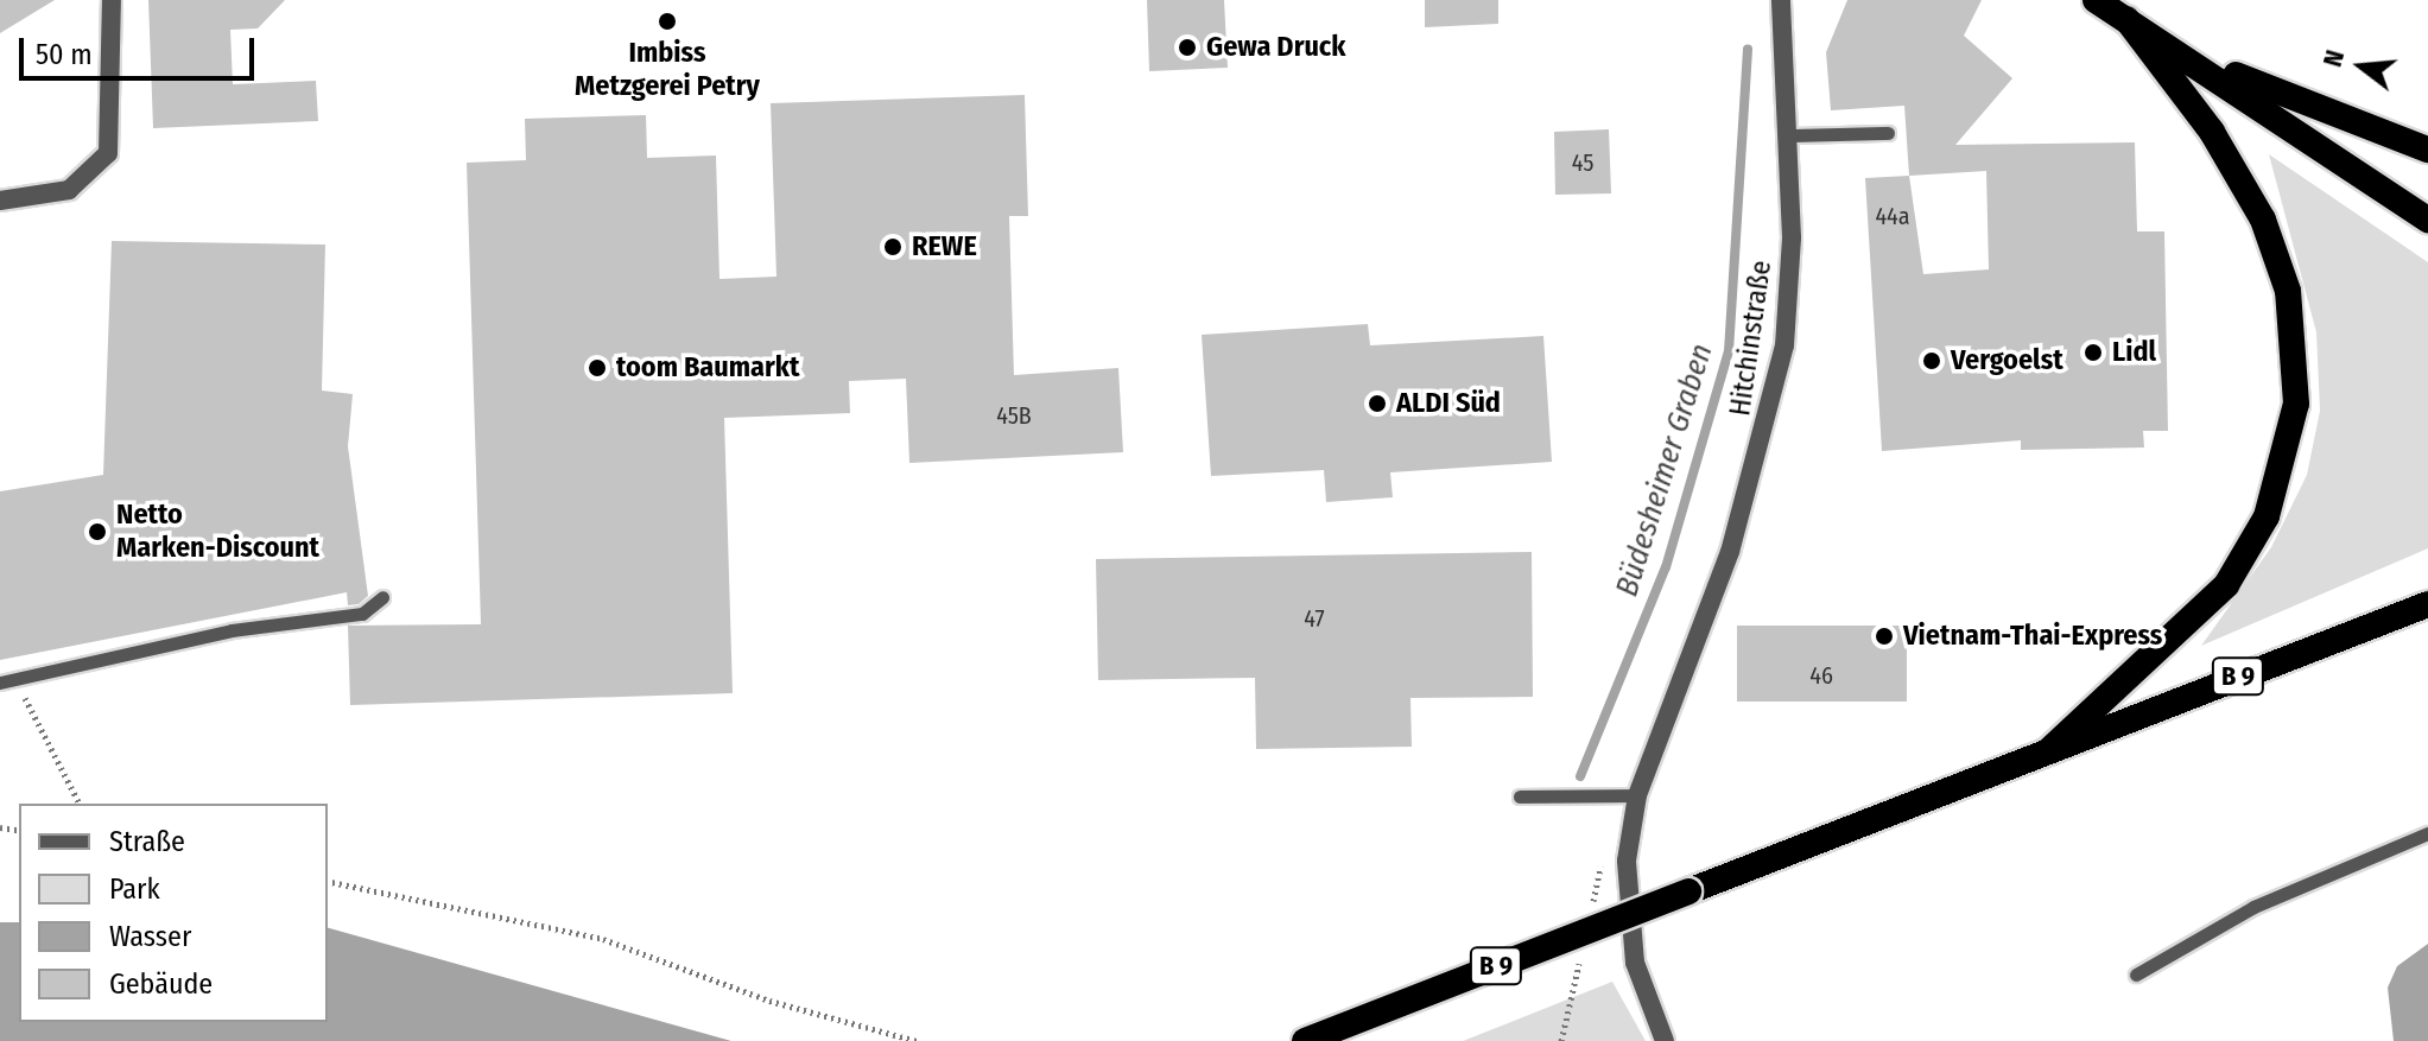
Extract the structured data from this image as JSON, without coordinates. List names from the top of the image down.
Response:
{
  "streets": {
    "highway": ["B 9"],
    "street": ["Hitchinstraße"]
  },
  "water": ["Büdesheimer Graben"],
  "places": [
    "Imbiss Metzgerei Petry",
    "Gewa Druck",
    "REWE",
    "Lidl",
    "Vergoelst",
    "toom Baumarkt",
    "ALDI Süd",
    "Netto Marken-Discount",
    "Vietnam-Thai-Express"
  ],
  "house_numbers": [
    "45",
    "44a",
    "45B",
    "47",
    "46"
  ],
  "legend": [
    "Straße",
    "Park",
    "Wasser",
    "Gebäude"
  ],
  "scale_bar": "50 m",
  "north": "left"
}
